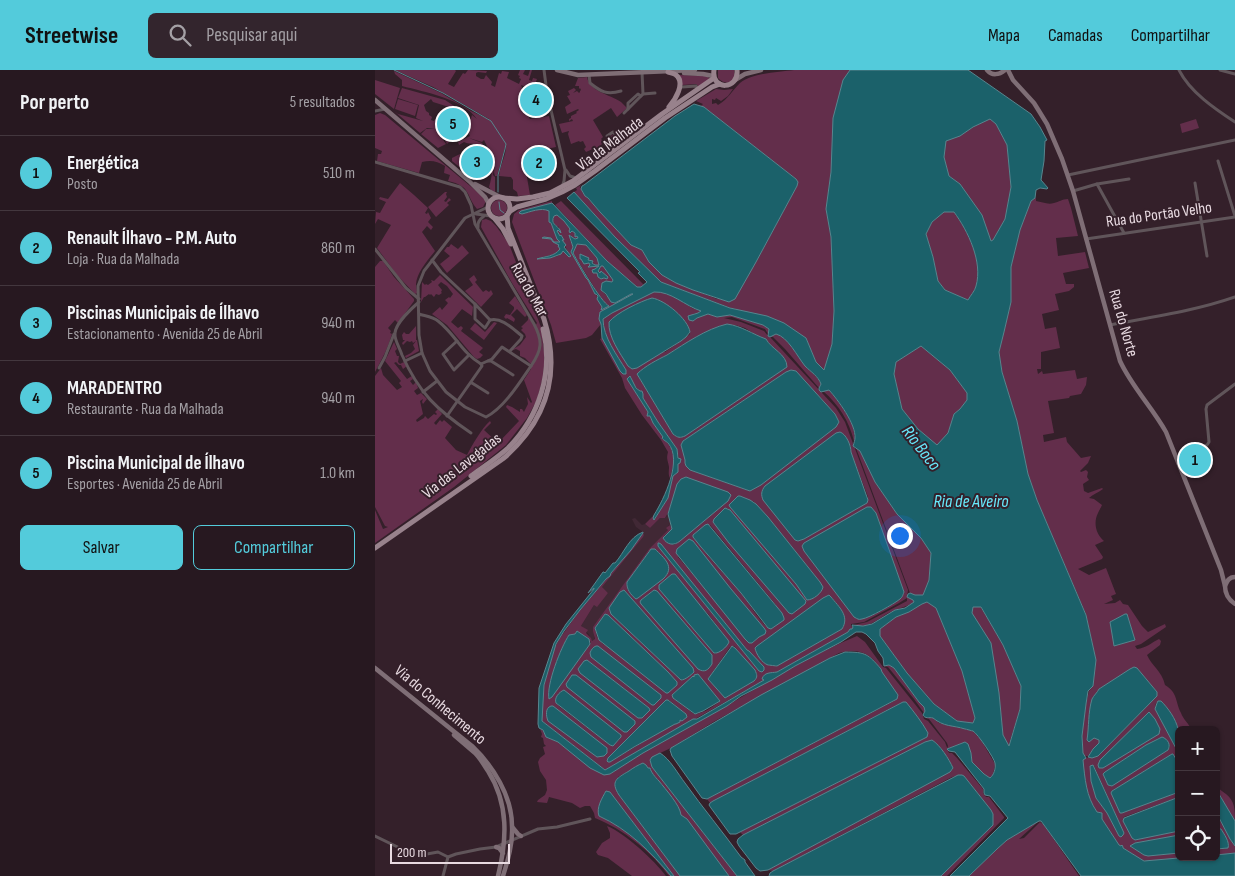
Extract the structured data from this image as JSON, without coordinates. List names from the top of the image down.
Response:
{
  "streets": {
    "main road": ["Via da Malhada", "Via das Lavegadas"],
    "street": [
      "Rua do Portão Velho",
      "Rua do Mar",
      "Rua do Norte",
      "Via do Conhecimento"
    ]
  },
  "crossings": [
    ["Via da Malhada", "Via das Lavegadas"],
    ["Rua do Portão Velho", "Rua do Norte"]
  ],
  "water": ["Rio Boco", "Ria de Aveiro"],
  "scale_bar": "200 m",
  "page": {
    "header": "Streetwise",
    "search": "Pesquisar aqui",
    "nav": ["Mapa", "Camadas", "Compartilhar"],
    "heading": ["Por perto", "5 resultados"],
    "pins": [
      "4",
      "5",
      "3",
      "2",
      "1"
    ],
    "list": [
      {
        "mark": "1",
        "name": "Energética",
        "note": "Posto",
        "value": "510 m"
      },
      {
        "mark": "2",
        "name": "Renault Ílhavo - P.M. Auto",
        "note": "Loja · Rua da Malhada",
        "value": "860 m"
      },
      {
        "mark": "3",
        "name": "Piscinas Municipais de Ílhavo",
        "note": "Estacionamento · Avenida 25 de Abril",
        "value": "940 m"
      },
      {
        "mark": "4",
        "name": "MARADENTRO",
        "note": "Restaurante · Rua da Malhada",
        "value": "940 m"
      },
      {
        "mark": "5",
        "name": "Piscina Municipal de Ílhavo",
        "note": "Esportes · Avenida 25 de Abril",
        "value": "1.0 km"
      }
    ],
    "buttons": ["Salvar", "Compartilhar"],
    "map_buttons": ["+", "−"],
    "scale": "200 m"
  }
}
